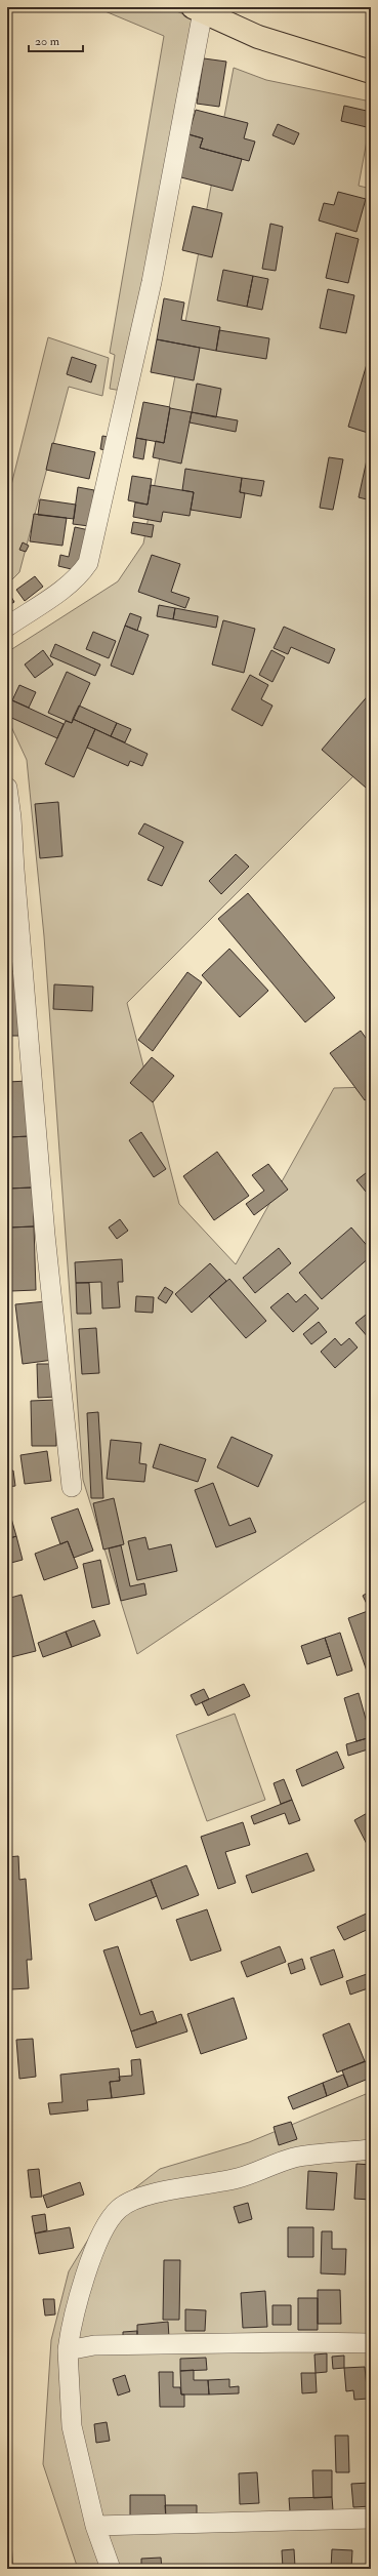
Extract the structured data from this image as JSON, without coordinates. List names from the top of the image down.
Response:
{
  "scale_bar": "20 m"
}
